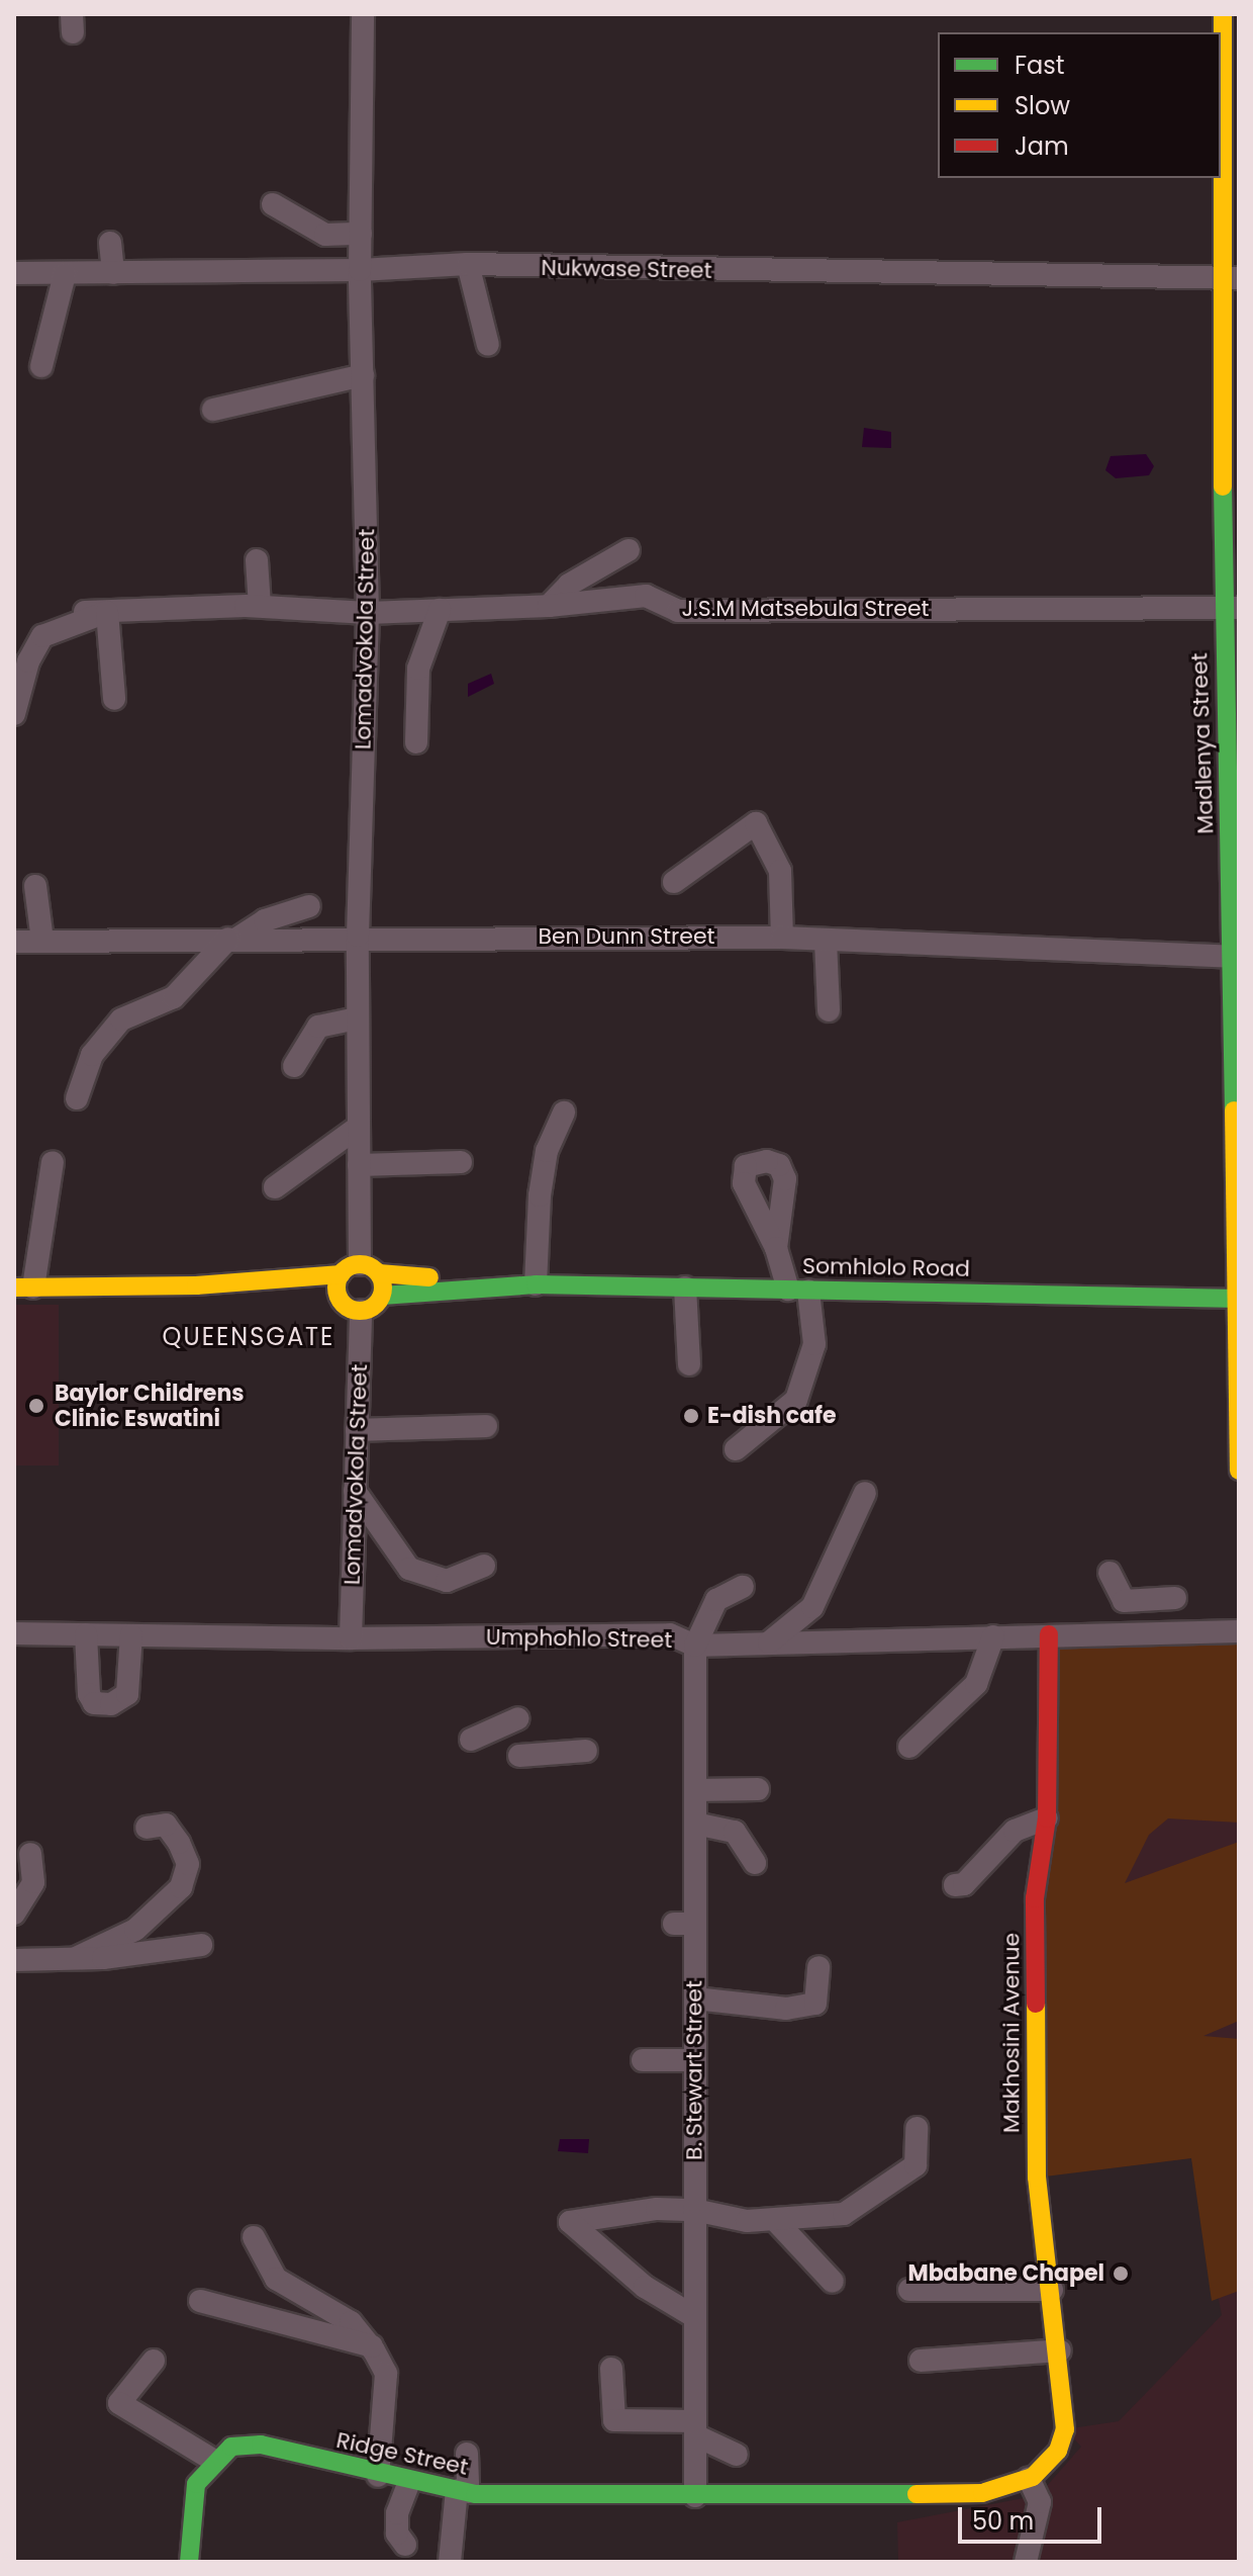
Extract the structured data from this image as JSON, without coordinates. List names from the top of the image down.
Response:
{
  "streets": {
    "street": [
      "Nukwase Street",
      "J.S.M Matsebula Street",
      "Lomadvokola Street",
      "Madlenya Street",
      "Ben Dunn Street",
      "Somhlolo Road",
      "Umphohlo Street",
      "Makhosini Avenue",
      "B. Stewart Street",
      "Ridge Street"
    ]
  },
  "crossings": [
    ["Nukwase Street", "Lomadvokola Street"],
    ["Nukwase Street", "Madlenya Street"],
    ["J.S.M Matsebula Street", "Lomadvokola Street"],
    ["J.S.M Matsebula Street", "Madlenya Street"],
    ["Lomadvokola Street", "Ben Dunn Street"],
    ["Lomadvokola Street", "Somhlolo Road"],
    ["Lomadvokola Street", "Umphohlo Street"],
    ["Madlenya Street", "Ben Dunn Street"],
    ["Madlenya Street", "Somhlolo Road"],
    ["Umphohlo Street", "Makhosini Avenue"],
    ["Umphohlo Street", "B. Stewart Street"],
    ["Makhosini Avenue", "Ridge Street"],
    ["B. Stewart Street", "Ridge Street"]
  ],
  "districts": ["QUEENSGATE"],
  "places": ["Baylor Childrens Clinic Eswatini", "E-dish cafe", "Mbabane Chapel"],
  "legend": ["Fast", "Slow", "Jam"],
  "scale_bar": "50 m"
}
